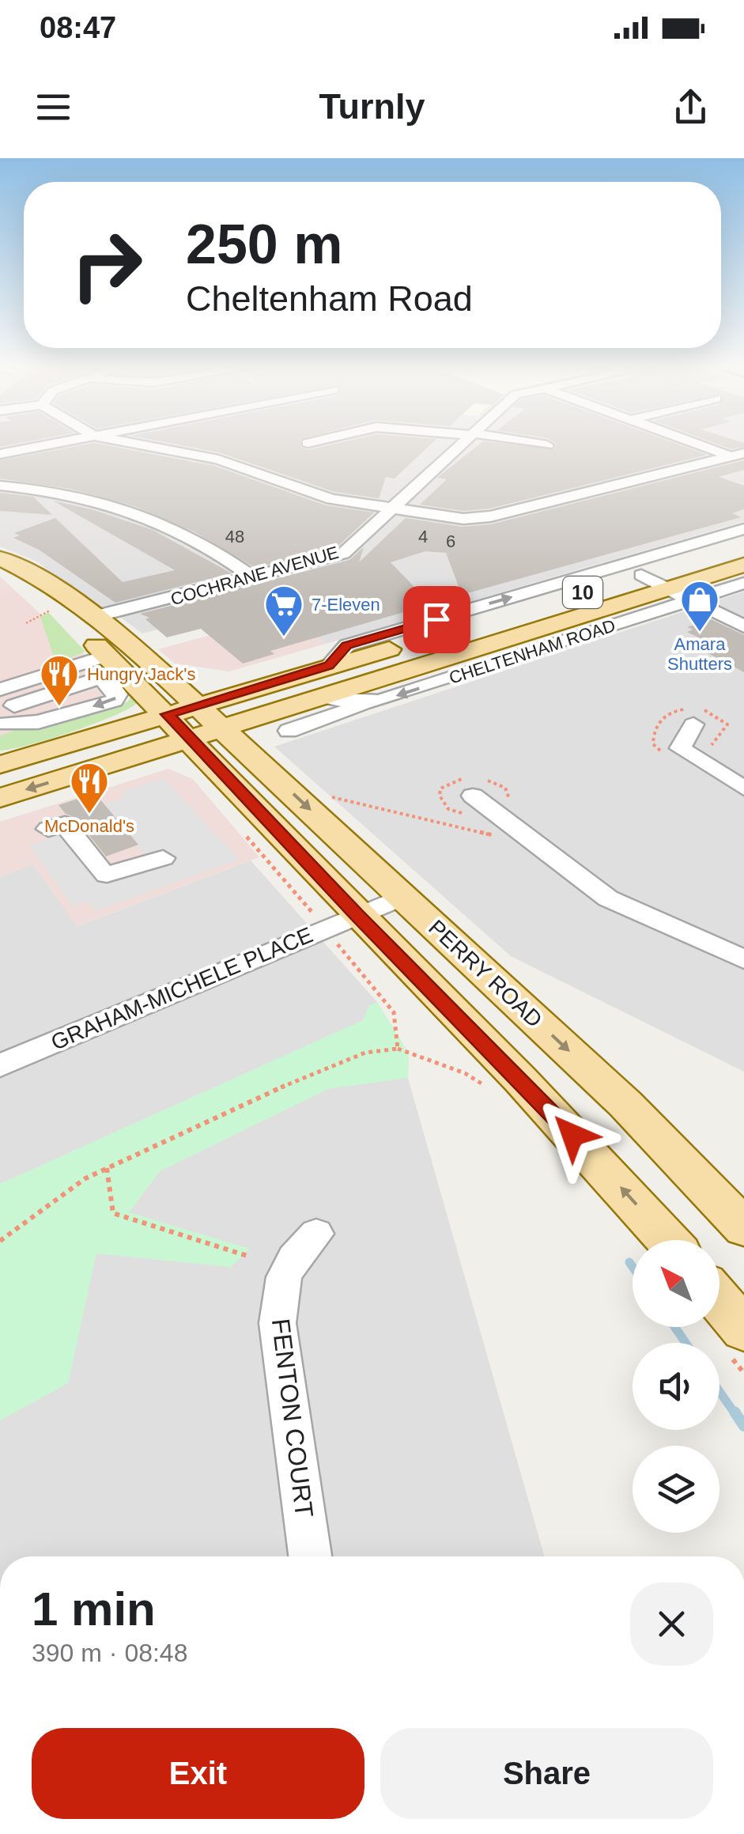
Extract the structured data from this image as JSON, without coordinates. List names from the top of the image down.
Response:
{
  "streets": {
    "main road": ["10", "CHELTENHAM ROAD", "PERRY ROAD"],
    "street": ["COCHRANE AVENUE", "GRAHAM-MICHELE PLACE", "FENTON COURT"]
  },
  "crossings": [
    ["CHELTENHAM ROAD", "PERRY ROAD"],
    ["PERRY ROAD", "GRAHAM-MICHELE PLACE"]
  ],
  "places": {
    "shop": ["Amara Shutters"],
    "supermarket": ["7-Eleven"],
    "restaurant": ["Hungry Jack's", "McDonald's"]
  },
  "house_numbers": ["48", "4", "6"],
  "north": "top left",
  "page": {
    "status": "08:47",
    "header": "Turnly",
    "turn": ["250 m", "Cheltenham Road"],
    "heading": ["1 min", "390 m · 08:48"],
    "buttons": ["Exit", "Share"]
  }
}
